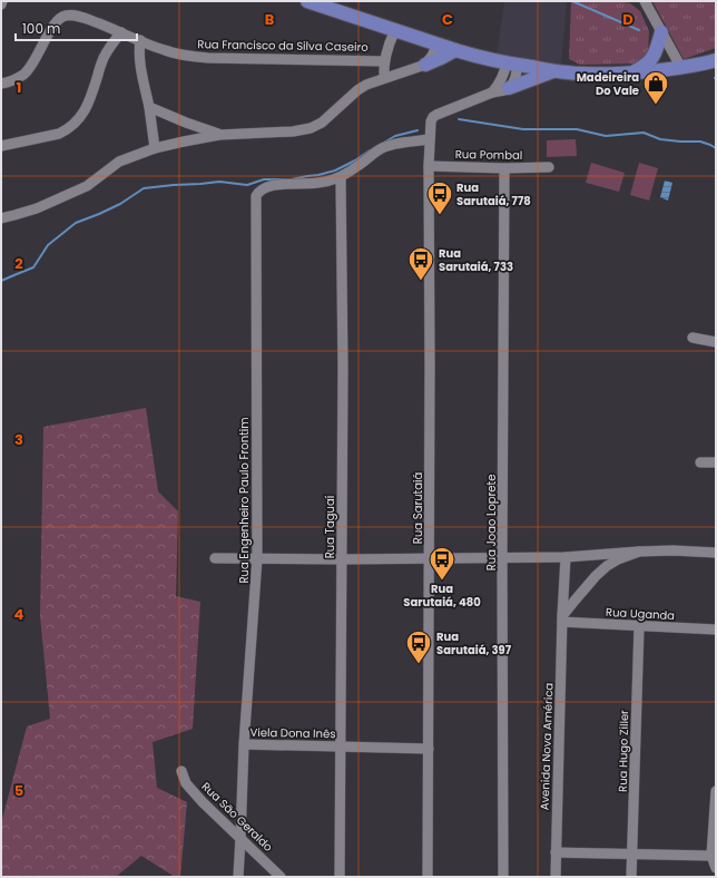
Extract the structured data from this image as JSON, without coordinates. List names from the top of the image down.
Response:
{
  "streets": {
    "street": [
      "Rua Francisco da Silva Caseiro",
      "Rua Pombal",
      "Rua Engenheiro Paulo Frontim",
      "Rua Sarutaiá",
      "Rua Joao Loprete",
      "Rua Taguaí",
      "Rua Uganda",
      "Viela Dona Inês",
      "Avenida Nova América",
      "Rua Hugo Ziller",
      "Rua São Geraldo"
    ]
  },
  "crossings": [
    ["Rua Pombal", "Rua Sarutaiá"],
    ["Rua Pombal", "Rua Joao Loprete"],
    ["Rua Engenheiro Paulo Frontim", "Rua Taguaí"],
    ["Rua Engenheiro Paulo Frontim", "Viela Dona Inês"],
    ["Rua Engenheiro Paulo Frontim", "Rua São Geraldo"],
    ["Rua Sarutaiá", "Viela Dona Inês"],
    ["Rua Taguaí", "Viela Dona Inês"],
    ["Rua Uganda", "Avenida Nova América"],
    ["Rua Uganda", "Rua Hugo Ziller"]
  ],
  "places": {
    "shop": ["Madeireira Do Vale"],
    "bus stop": [
      "Rua Sarutaiá, 778",
      "Rua Sarutaiá, 733",
      "Rua Sarutaiá, 480",
      "Rua Sarutaiá, 397"
    ]
  },
  "scale_bar": "100 m",
  "grid": {
    "columns": ["B", "C", "D"],
    "rows": [
      "1",
      "2",
      "3",
      "4",
      "5"
    ]
  }
}
